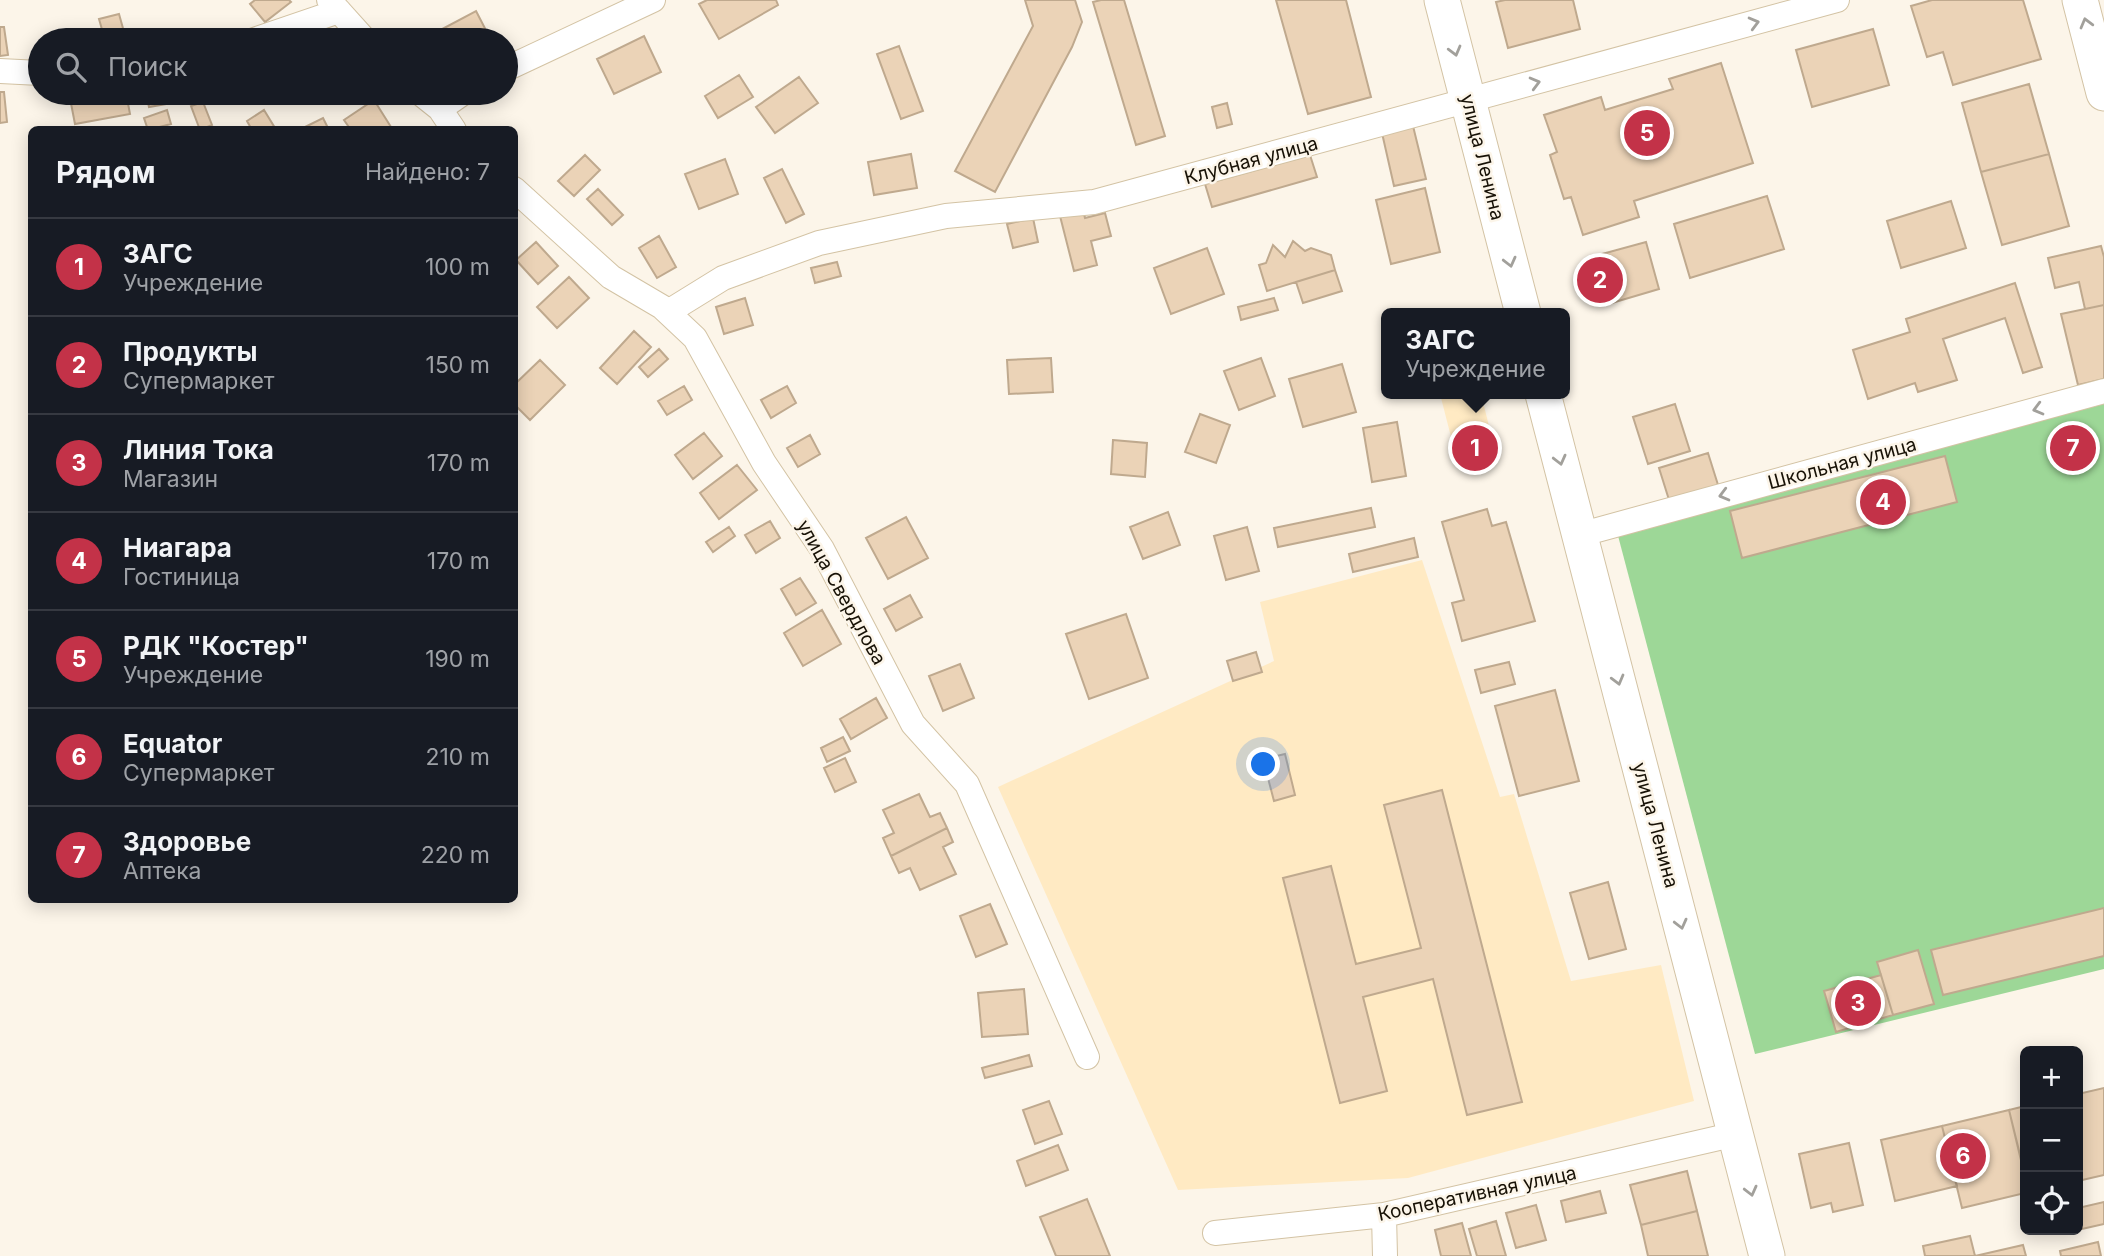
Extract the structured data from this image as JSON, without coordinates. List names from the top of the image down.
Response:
{
  "streets": {
    "main road": ["улица Ленина"],
    "street": [
      "Клубная улица",
      "Школьная улица",
      "улица Свердлова",
      "Кооперативная улица"
    ]
  },
  "crossings": [
    ["улица Ленина", "Клубная улица"],
    ["улица Ленина", "Школьная улица"],
    ["улица Ленина", "Кооперативная улица"],
    ["Клубная улица", "улица Свердлова"]
  ],
  "one_way": ["улица Ленина", "Школьная улица"],
  "page": {
    "search": "Поиск",
    "pins": [
      "5",
      "2",
      "1",
      "7",
      "4",
      "3",
      "6"
    ],
    "heading": ["Рядом", "Найдено: 7"],
    "list": [
      {
        "mark": "1",
        "name": "ЗАГС",
        "note": "Учреждение",
        "value": "100 m"
      },
      {
        "mark": "2",
        "name": "Продукты",
        "note": "Супермаркет",
        "value": "150 m"
      },
      {
        "mark": "3",
        "name": "Линия Тока",
        "note": "Магазин",
        "value": "170 m"
      },
      {
        "mark": "4",
        "name": "Ниагара",
        "note": "Гостиница",
        "value": "170 m"
      },
      {
        "mark": "5",
        "name": "РДК \"Костер\"",
        "note": "Учреждение",
        "value": "190 m"
      },
      {
        "mark": "6",
        "name": "Equator",
        "note": "Супермаркет",
        "value": "210 m"
      },
      {
        "mark": "7",
        "name": "Здоровье",
        "note": "Аптека",
        "value": "220 m"
      }
    ],
    "popup": ["ЗАГС", "Учреждение"],
    "map_buttons": ["+", "−"]
  }
}
